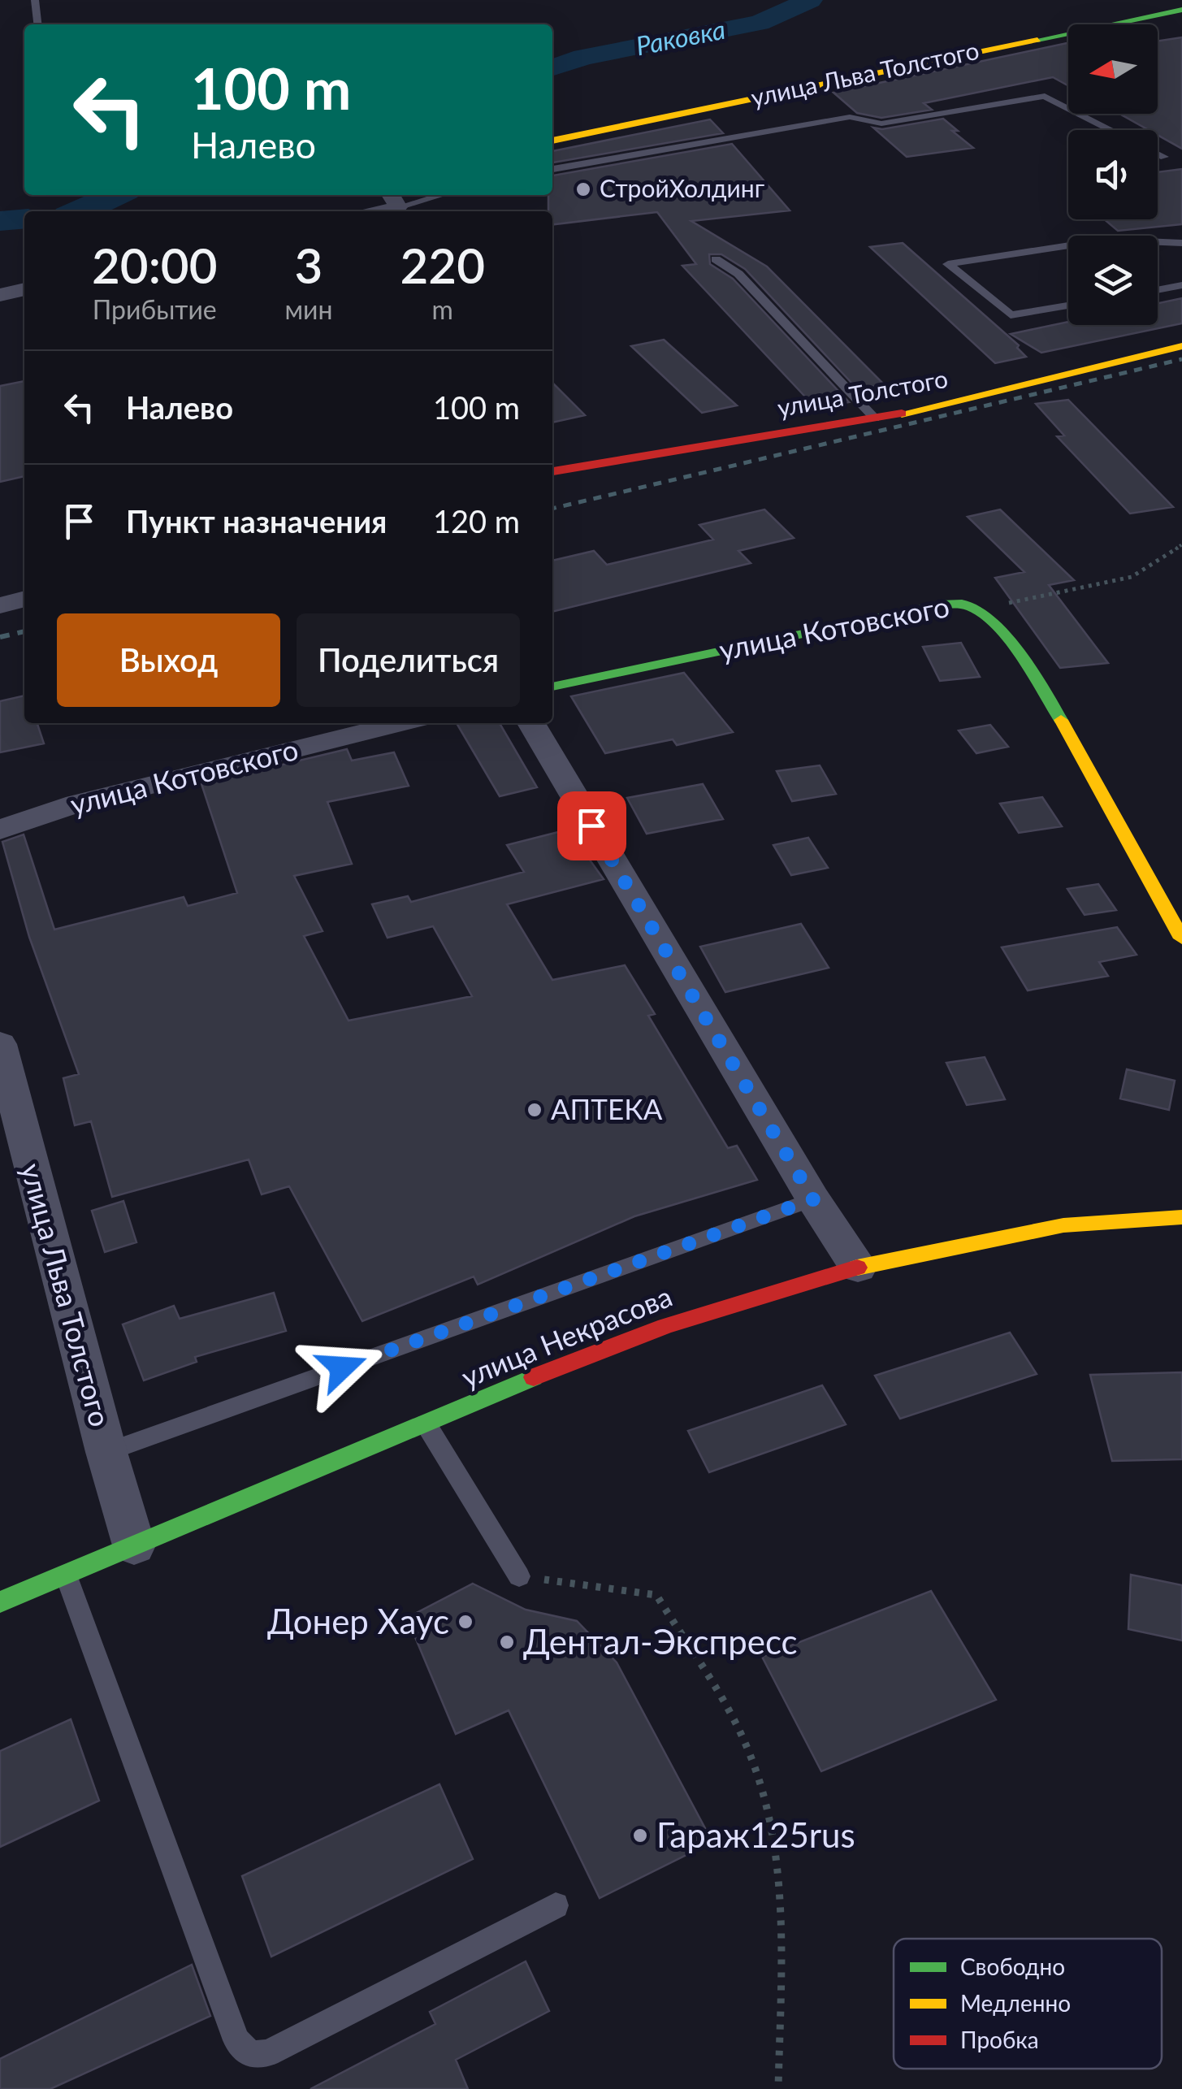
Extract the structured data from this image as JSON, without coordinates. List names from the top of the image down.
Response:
{
  "streets": {
    "main road": [
      "улица Льва Толстого",
      "улица Толстого",
      "улица Котовского",
      "улица Некрасова"
    ]
  },
  "crossings": [
    ["улица Льва Толстого", "улица Некрасова"]
  ],
  "water": ["Раковка"],
  "places": [
    "СтройХолдинг",
    "АПТЕКА",
    "Донер Хаус",
    "Дентал-Экспресс",
    "Гараж125rus"
  ],
  "legend": ["Свободно", "Медленно", "Пробка"],
  "north": "left",
  "page": {
    "turn": ["100 m", "Налево"],
    "eta": [
      "20:00",
      "Прибытие",
      "3",
      "мин",
      "220",
      "m"
    ],
    "list": [
      {
        "name": "Налево",
        "value": "100 m"
      },
      {
        "name": "Пункт назначения",
        "value": "120 m"
      }
    ],
    "buttons": ["Выход", "Поделиться"]
  }
}
